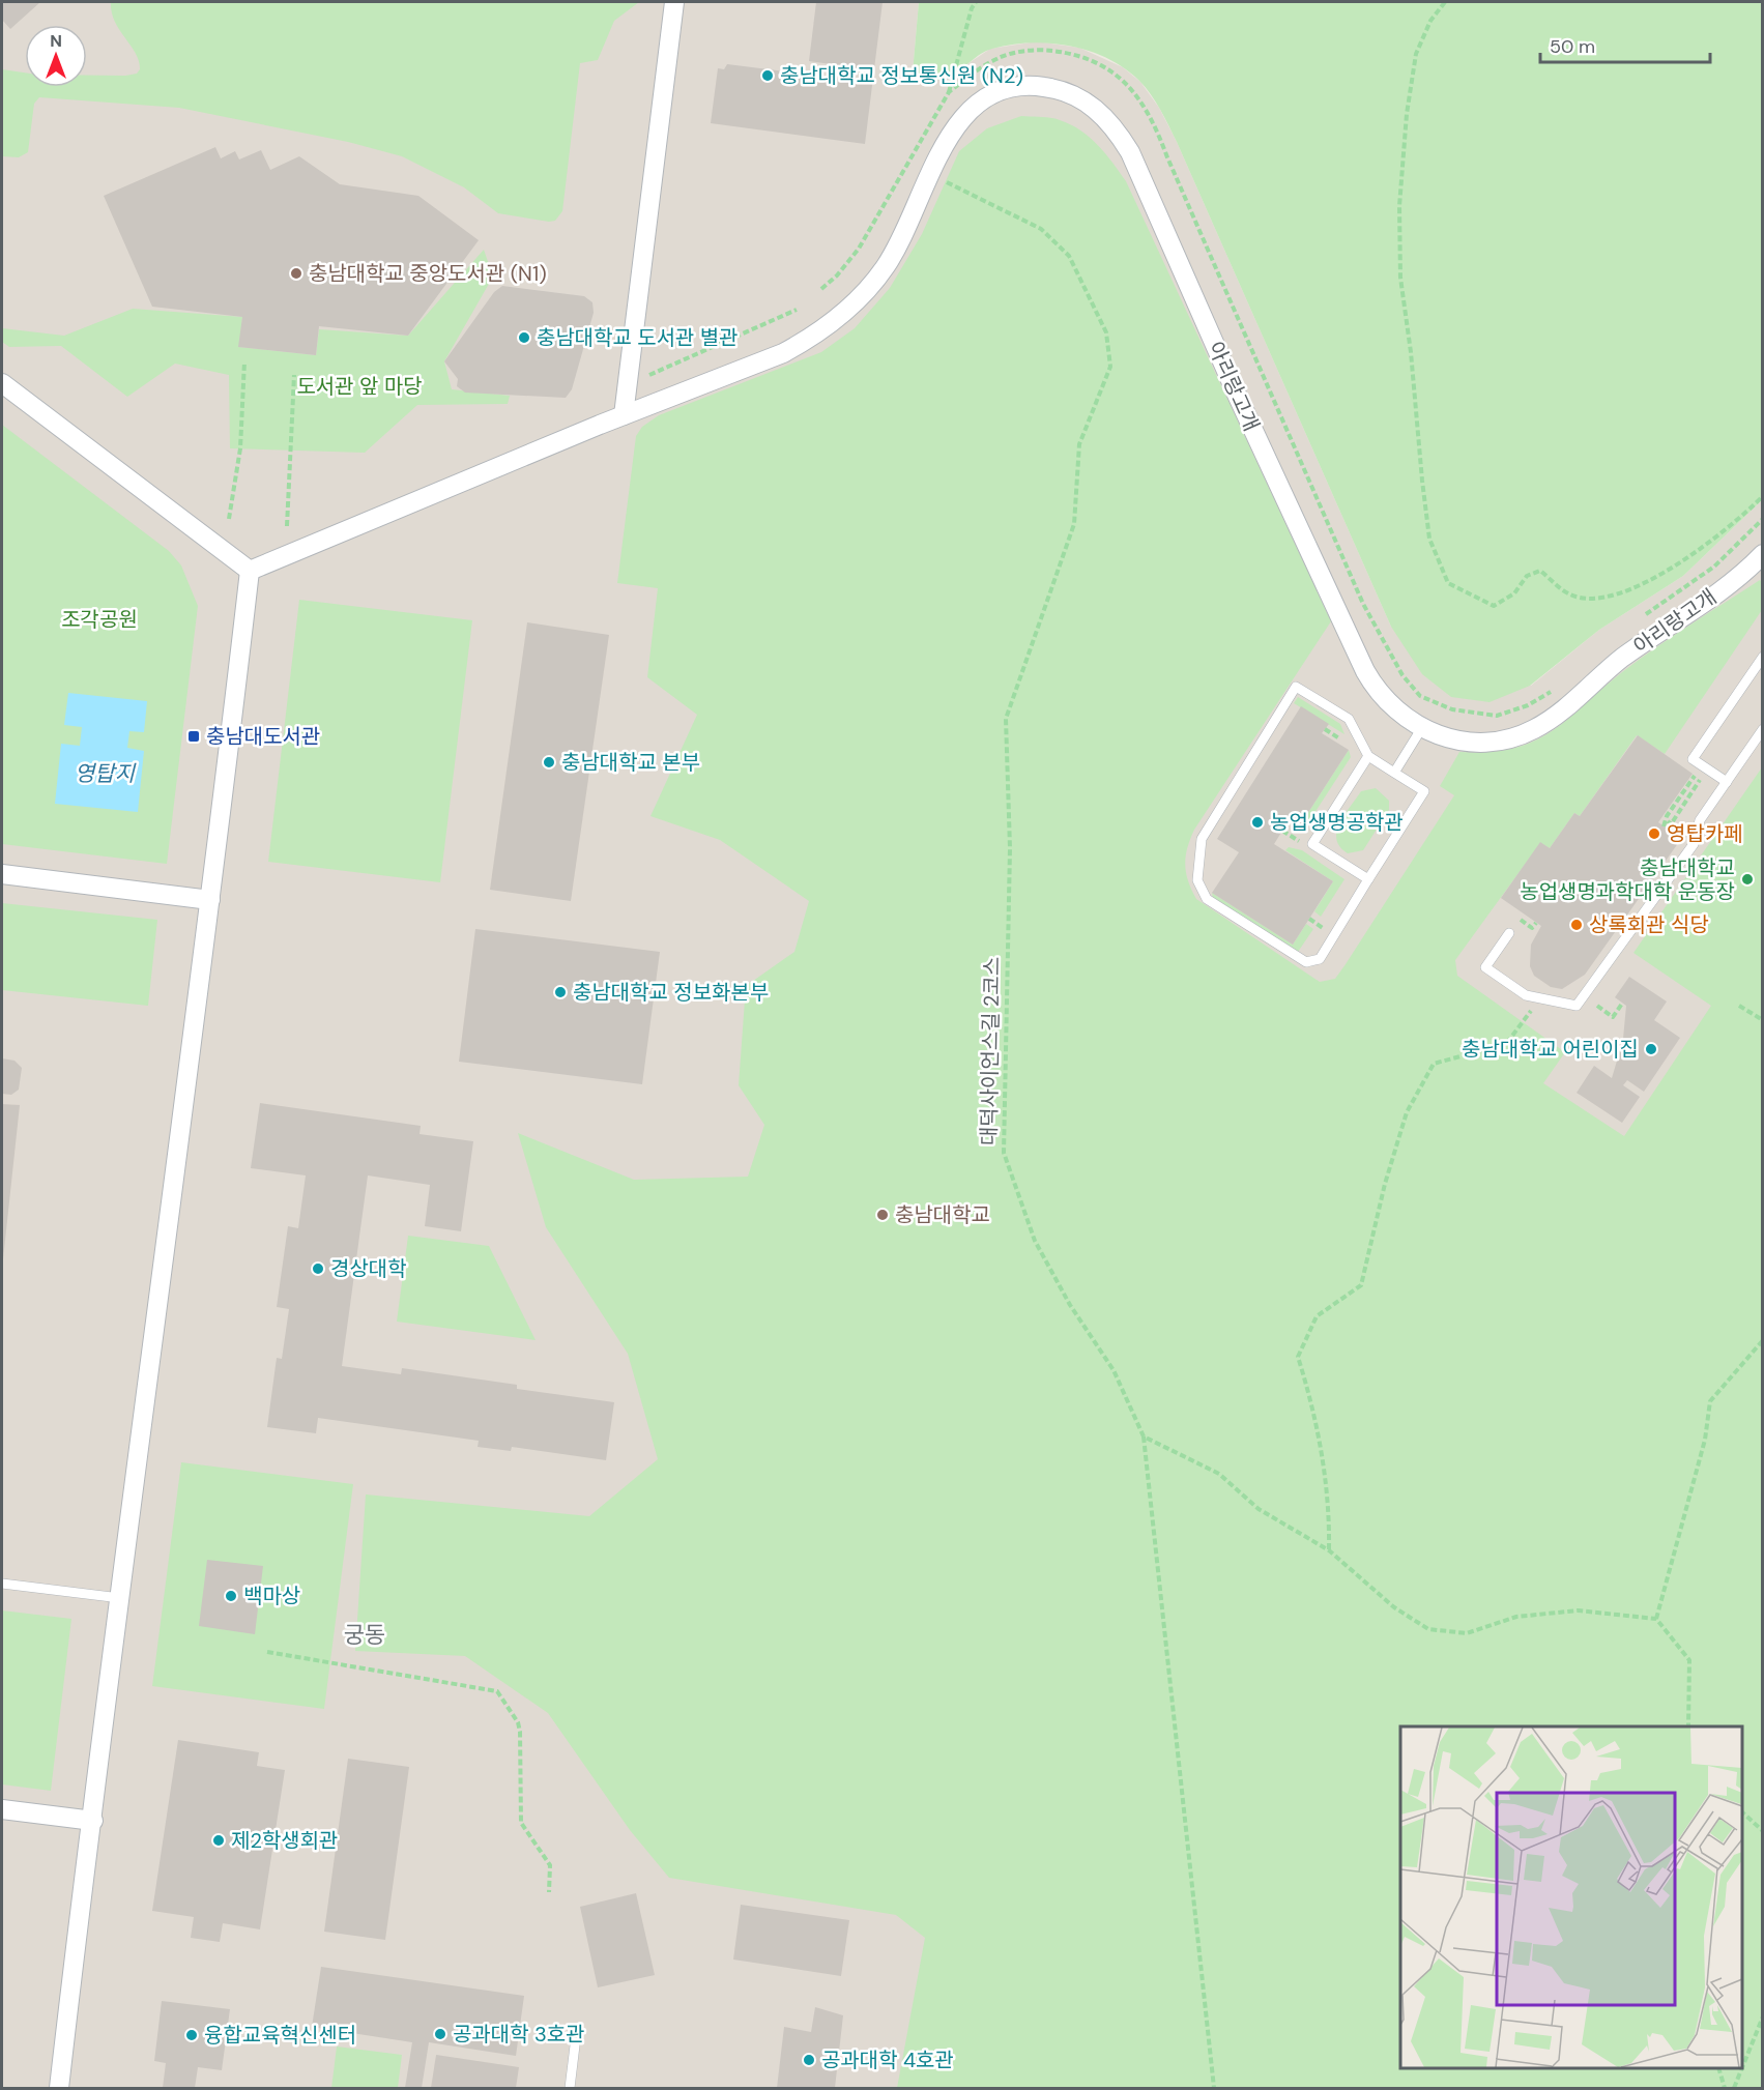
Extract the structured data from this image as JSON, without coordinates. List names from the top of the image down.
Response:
{
  "streets": {
    "street": ["아리랑고개"],
    "path": ["대덕사이언스길 2코스"]
  },
  "districts": ["궁동"],
  "water": ["영탑지"],
  "parks": ["도서관 앞 마당", "조각공원"],
  "places": {
    "other": [
      "충남대학교 정보통신원 (N2)",
      "충남대학교 중앙도서관 (N1)",
      "충남대학교 도서관 별관",
      "충남대학교 본부",
      "농업생명공학관",
      "영탑카페",
      "충남대학교 농업생명과학대학 운동장",
      "상록회관 식당",
      "충남대학교 정보화본부",
      "충남대학교 어린이집",
      "충남대학교",
      "경상대학",
      "백마상",
      "제2학생회관",
      "공과대학 3호관",
      "융합교육혁신센터",
      "공과대학 4호관"
    ],
    "transit": ["충남대도서관"]
  },
  "scale_bar": "50 m",
  "north": "top"
}
